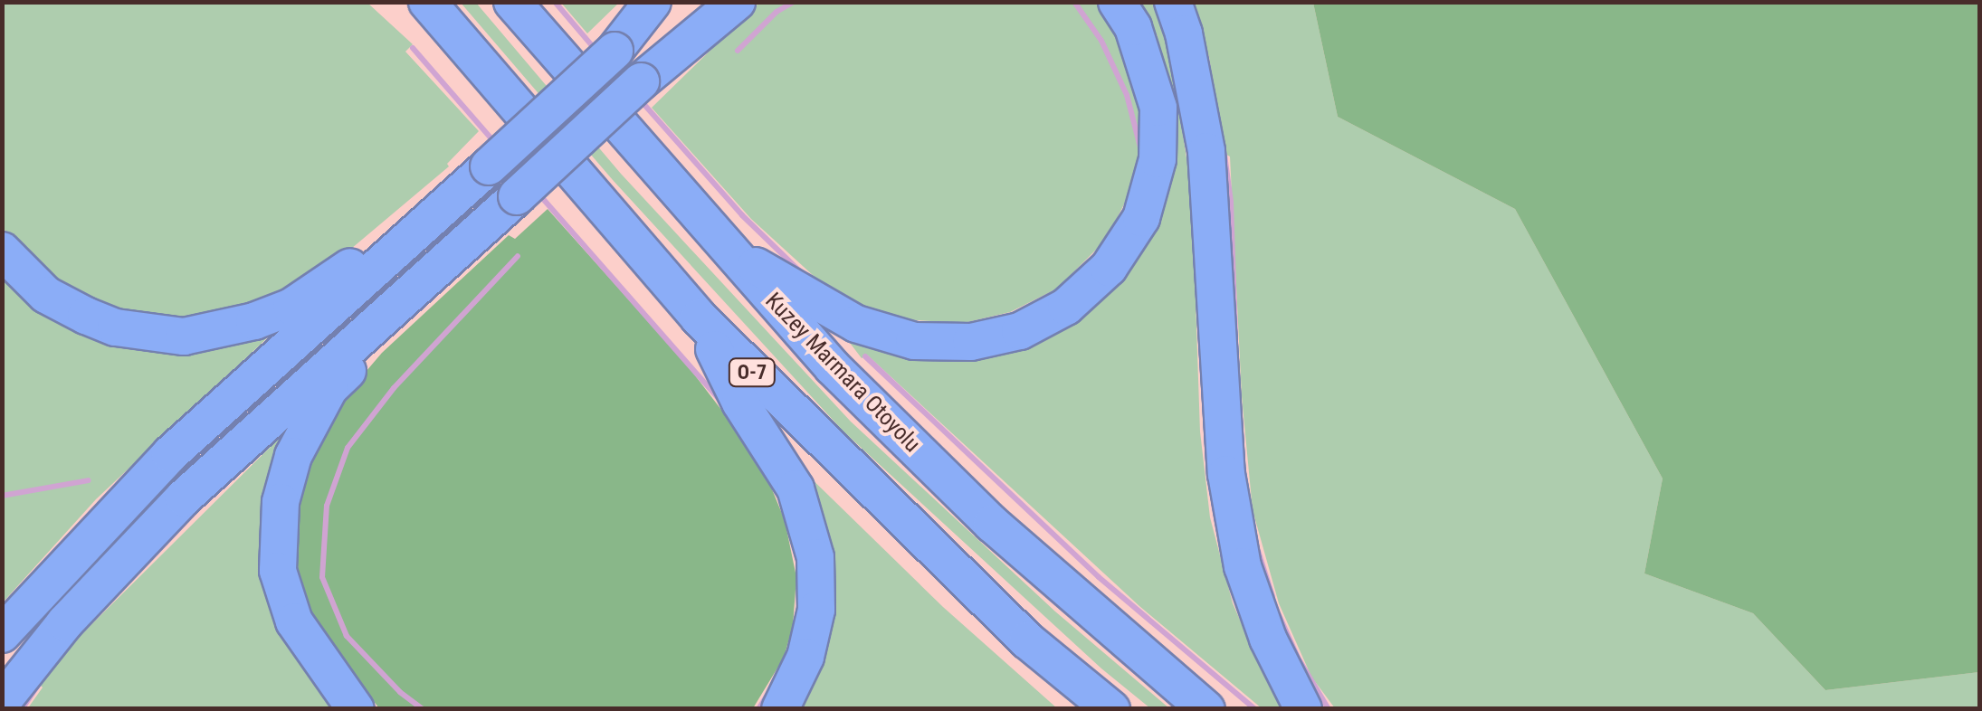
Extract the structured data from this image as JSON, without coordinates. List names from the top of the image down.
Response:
{
  "streets": {
    "highway": ["O-7", "Kuzey Marmara Otoyolu"]
  }
}
